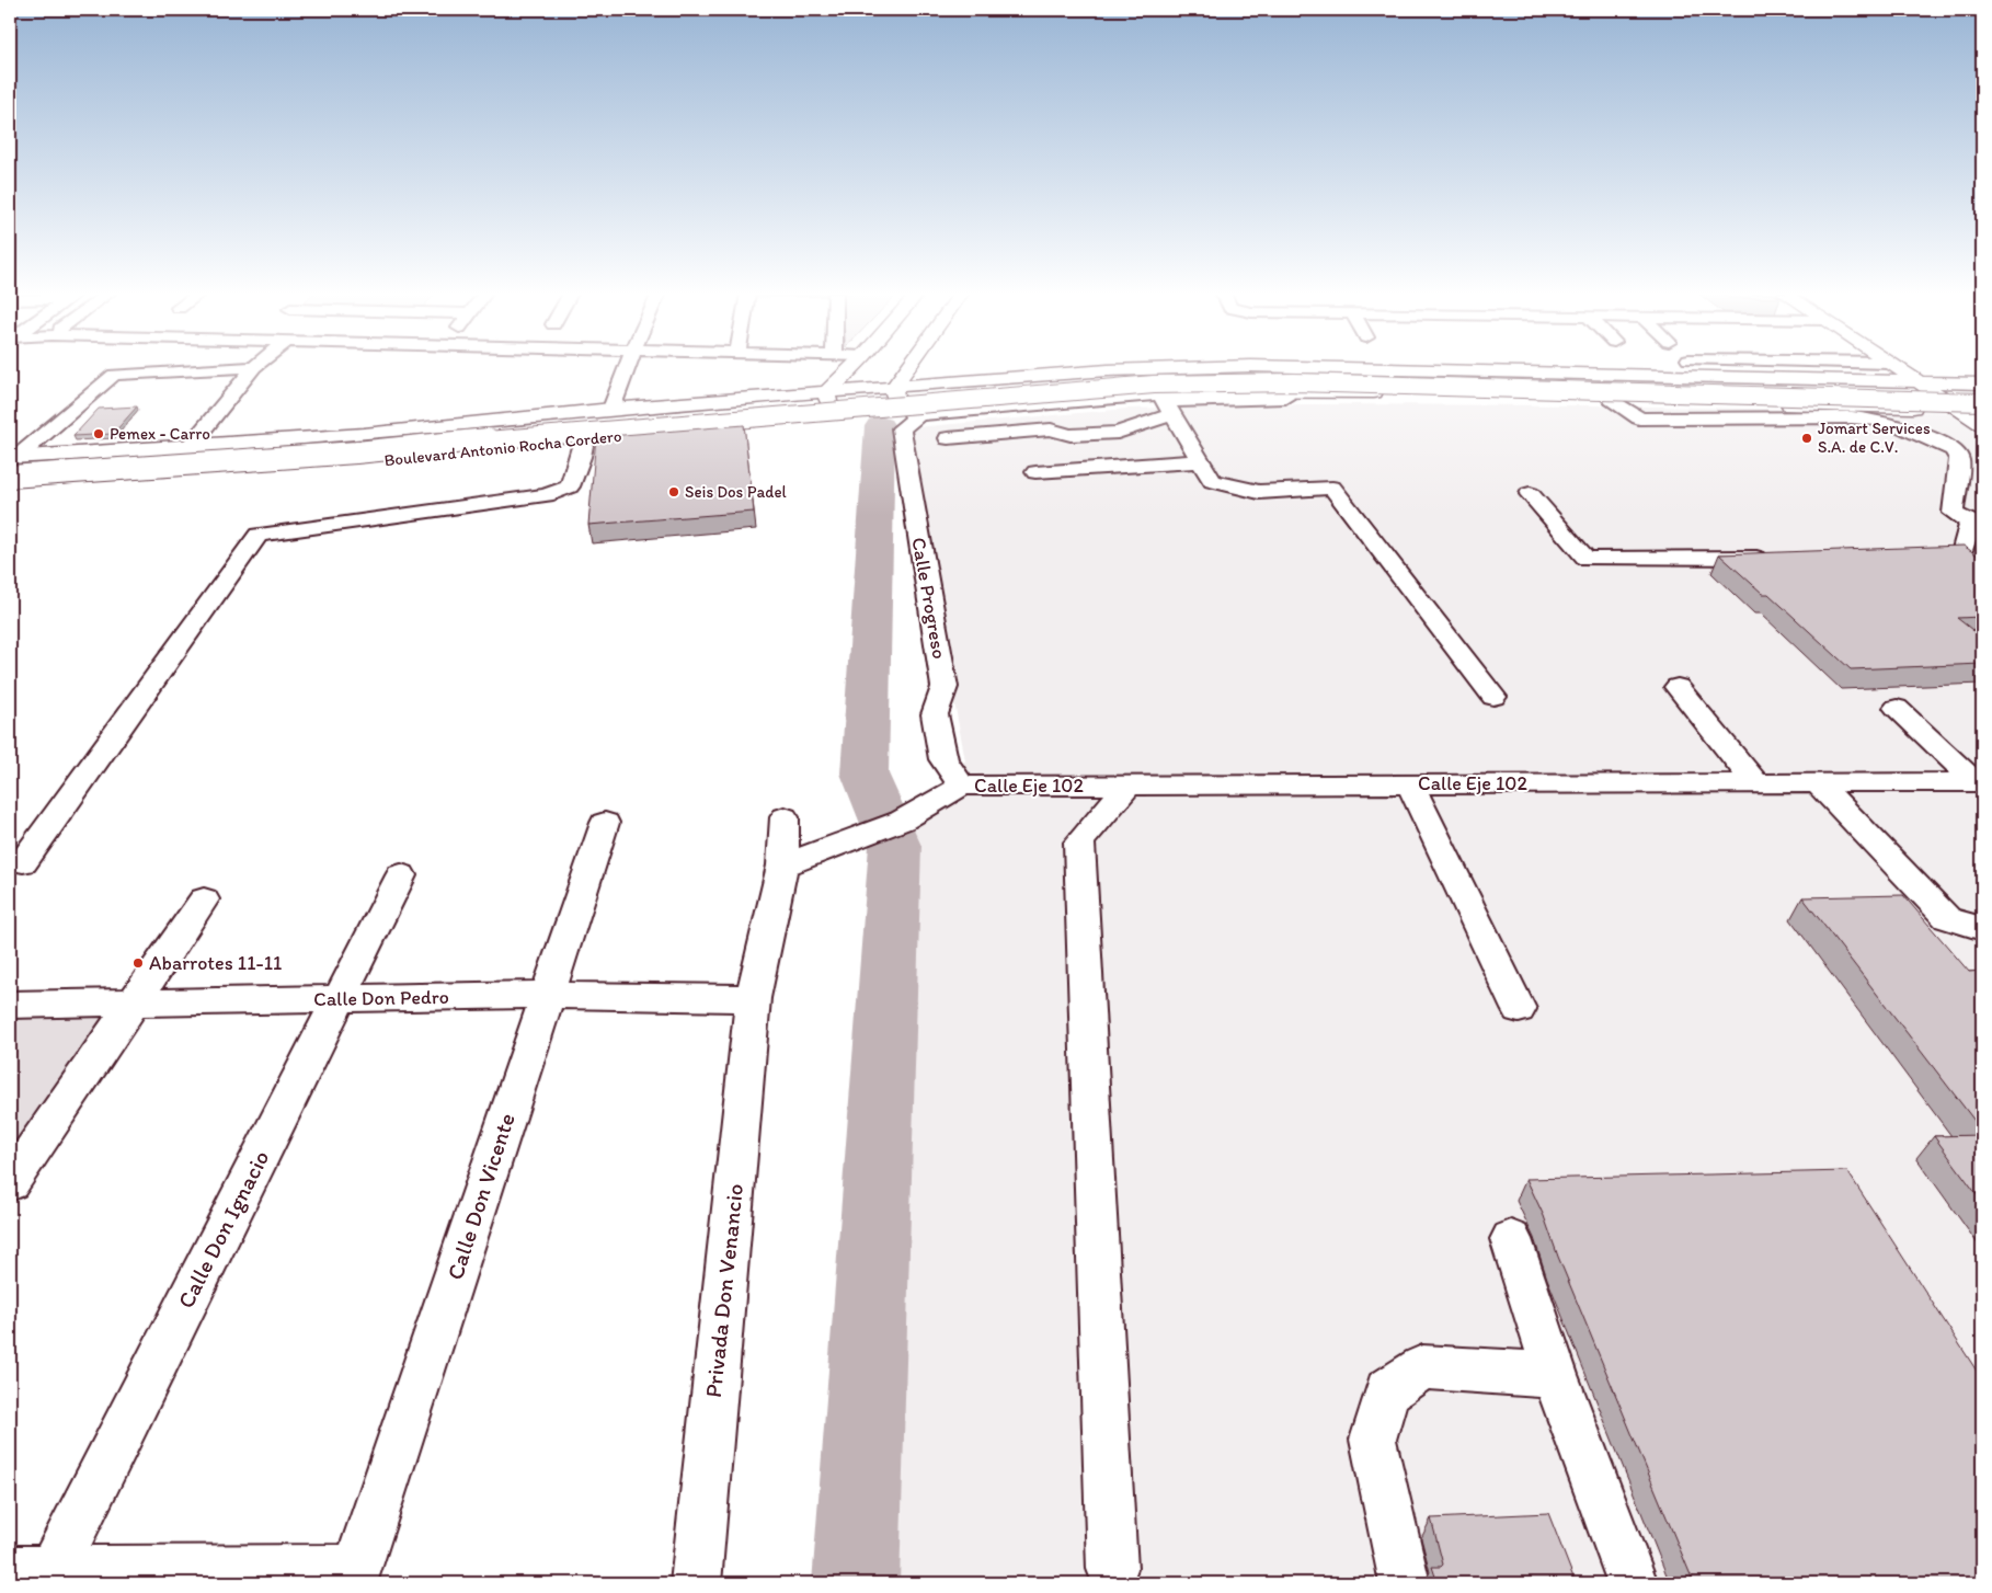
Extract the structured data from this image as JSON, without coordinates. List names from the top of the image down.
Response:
{
  "streets": {
    "main road": ["Boulevard Antonio Rocha Cordero"],
    "street": [
      "Calle Progreso",
      "Calle Eje 102",
      "Calle Don Pedro",
      "Calle Don Vicente",
      "Calle Don Ignacio",
      "Privada Don Venancio"
    ]
  },
  "crossings": [
    ["Boulevard Antonio Rocha Cordero", "Calle Progreso"],
    ["Calle Progreso", "Calle Eje 102"],
    ["Calle Don Pedro", "Calle Don Vicente"],
    ["Calle Don Pedro", "Calle Don Ignacio"],
    ["Calle Don Pedro", "Privada Don Venancio"],
    ["Calle Don Vicente", "Calle Don Ignacio"]
  ],
  "places": [
    "Pemex - Carro",
    "Jomart Services S.A. de C.V.",
    "Seis Dos Padel",
    "Abarrotes 11-11"
  ]
}
